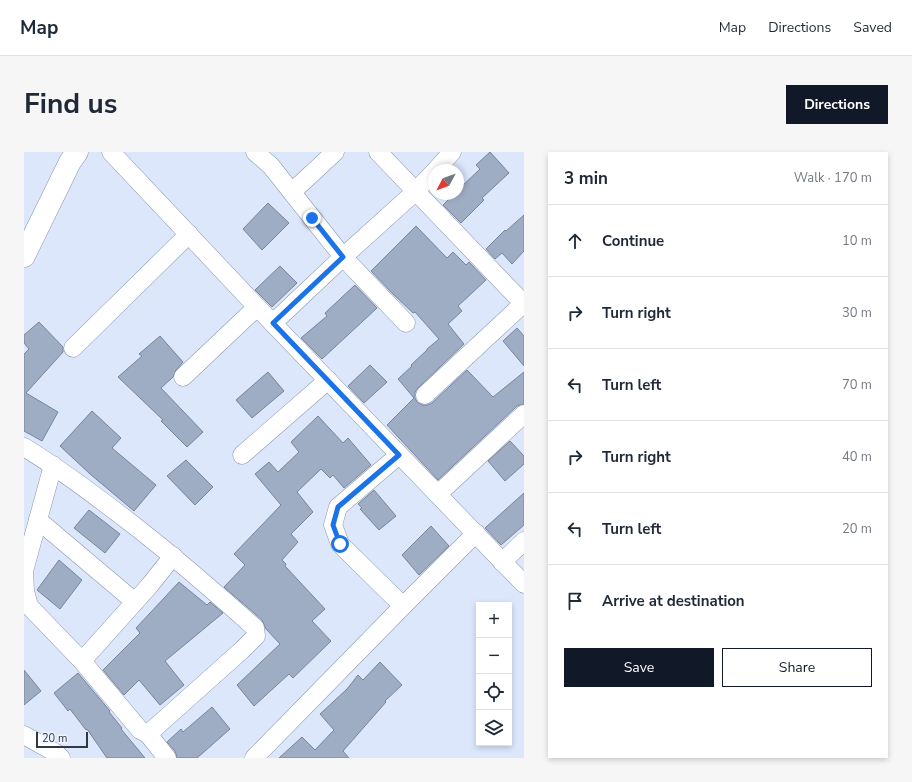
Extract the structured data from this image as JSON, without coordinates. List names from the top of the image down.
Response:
{
  "scale_bar": "20 m",
  "north": "bottom left",
  "page": {
    "header": "Map",
    "nav": ["Map", "Directions", "Saved"],
    "title": "Find us",
    "buttons": [
      "Directions",
      ["Save", "Share"]
    ],
    "heading": ["3 min", "Walk · 170 m"],
    "list": [
      ["Continue", "10 m"],
      ["Turn right", "30 m"],
      ["Turn left", "70 m"],
      ["Turn right", "40 m"],
      ["Turn left", "20 m"],
      "Arrive at destination"
    ],
    "map_buttons": ["+", "−"],
    "scale": "20 m"
  }
}
